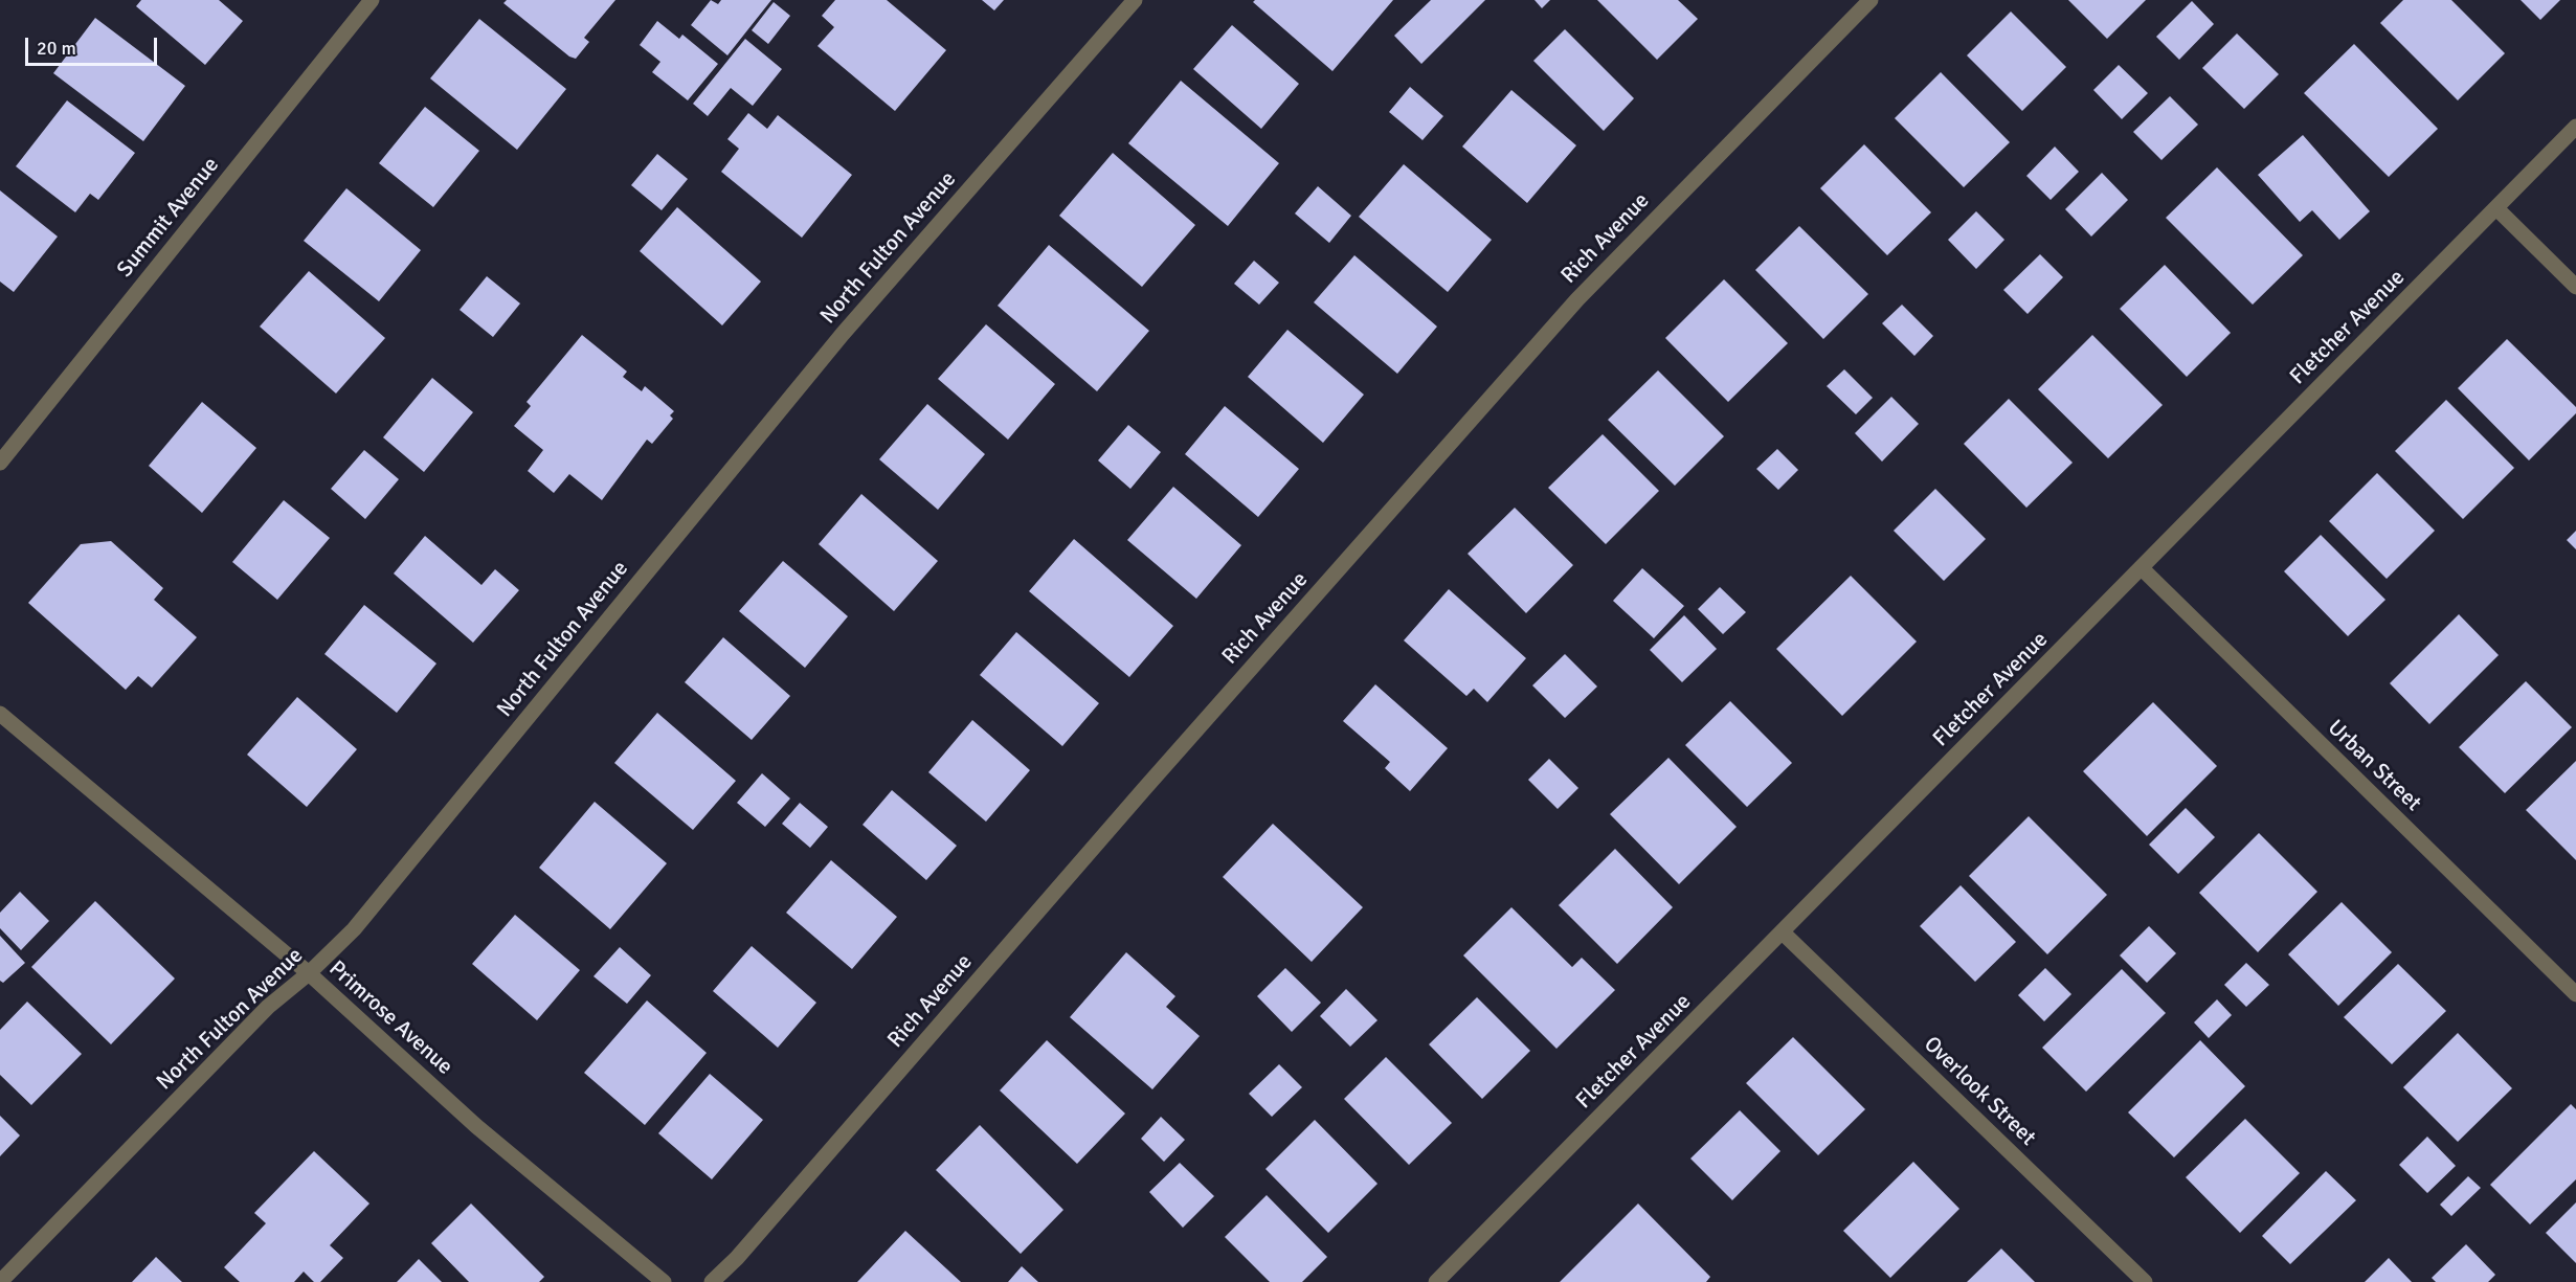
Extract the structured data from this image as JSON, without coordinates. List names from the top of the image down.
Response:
{
  "streets": {
    "street": [
      "Summit Avenue",
      "Rich Avenue",
      "North Fulton Avenue",
      "Fletcher Avenue",
      "Urban Street",
      "Primrose Avenue",
      "Overlook Street"
    ]
  },
  "crossings": [
    ["North Fulton Avenue", "Primrose Avenue"],
    ["Fletcher Avenue", "Urban Street"],
    ["Fletcher Avenue", "Overlook Street"]
  ],
  "scale_bar": "20 m"
}
